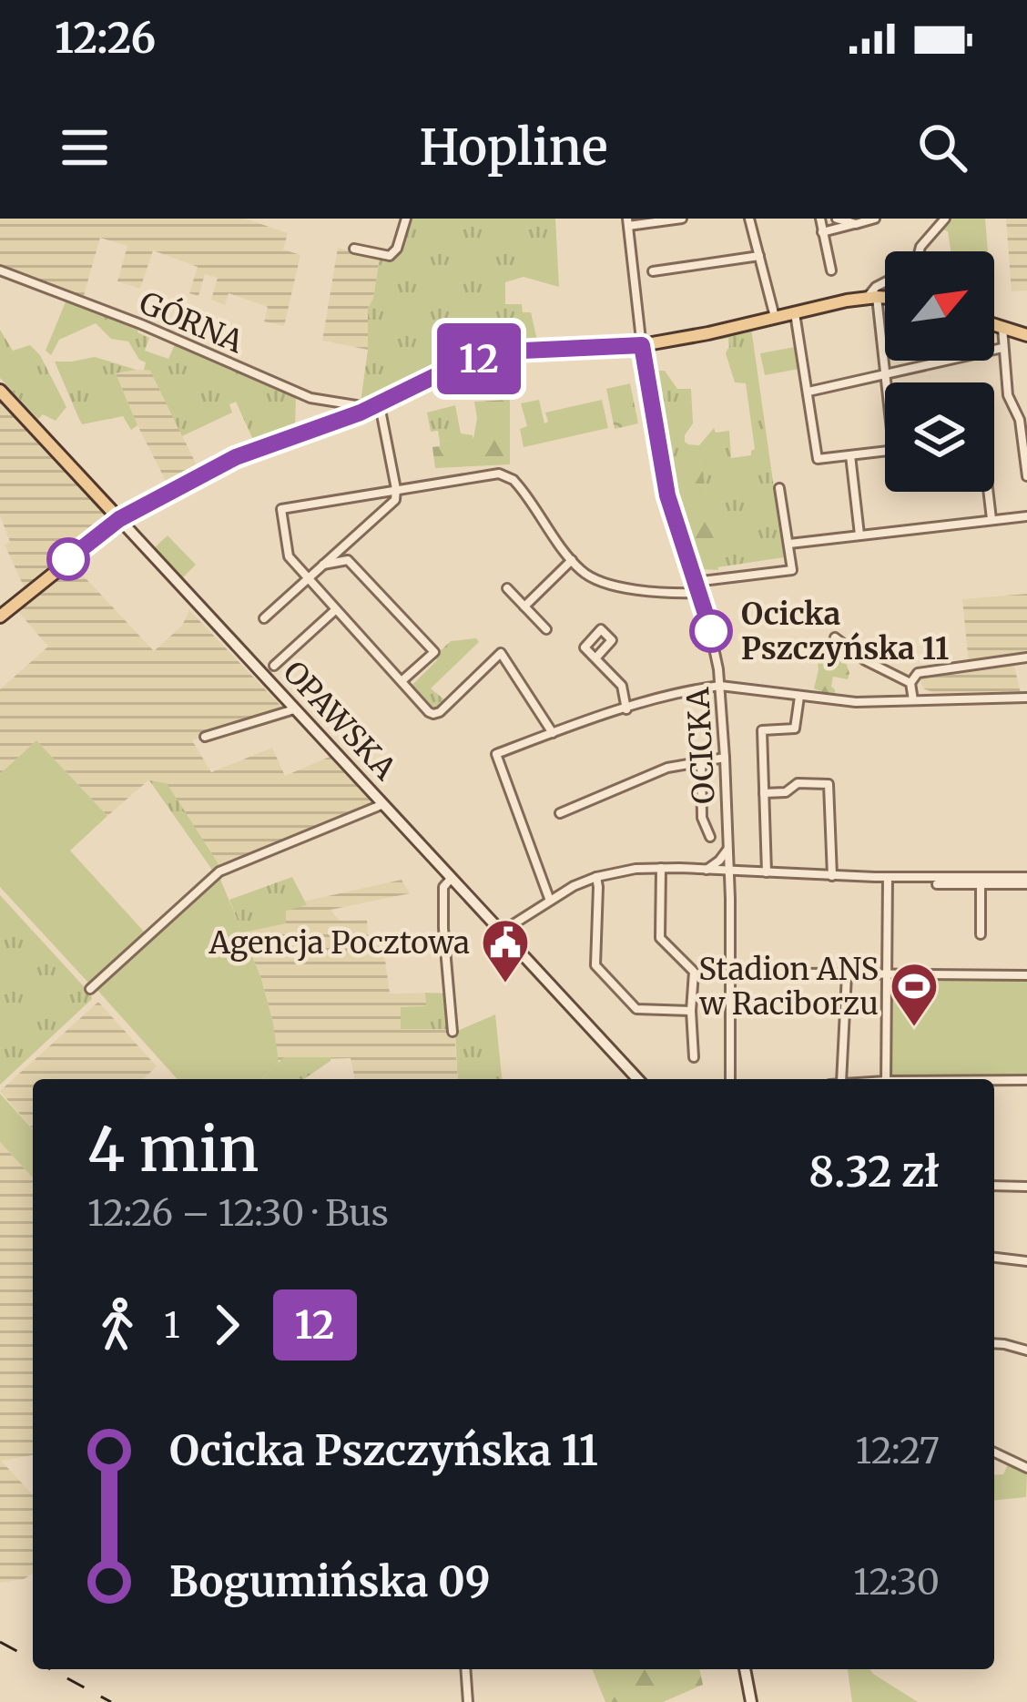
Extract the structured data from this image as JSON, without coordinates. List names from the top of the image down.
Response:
{
  "streets": {
    "main road": ["OPAWSKA"],
    "street": ["GÓRNA", "OCICKA"]
  },
  "places": {
    "other": ["Ocicka Pszczyńska 11"],
    "public building": ["Agencja Pocztowa"],
    "sports": ["Stadion ANS w Raciborzu"]
  },
  "lines": ["bus line 12"],
  "north": "top right",
  "page": {
    "status": "12:26",
    "header": "Hopline",
    "on_map": "12",
    "heading": ["4 min", "12:26 – 12:30 · Bus", "8.32 zł"],
    "legs": ["1", "12"],
    "list": [
      {
        "name": "Ocicka Pszczyńska 11",
        "value": "12:27"
      },
      {
        "name": "Bogumińska 09",
        "value": "12:30"
      }
    ]
  }
}
